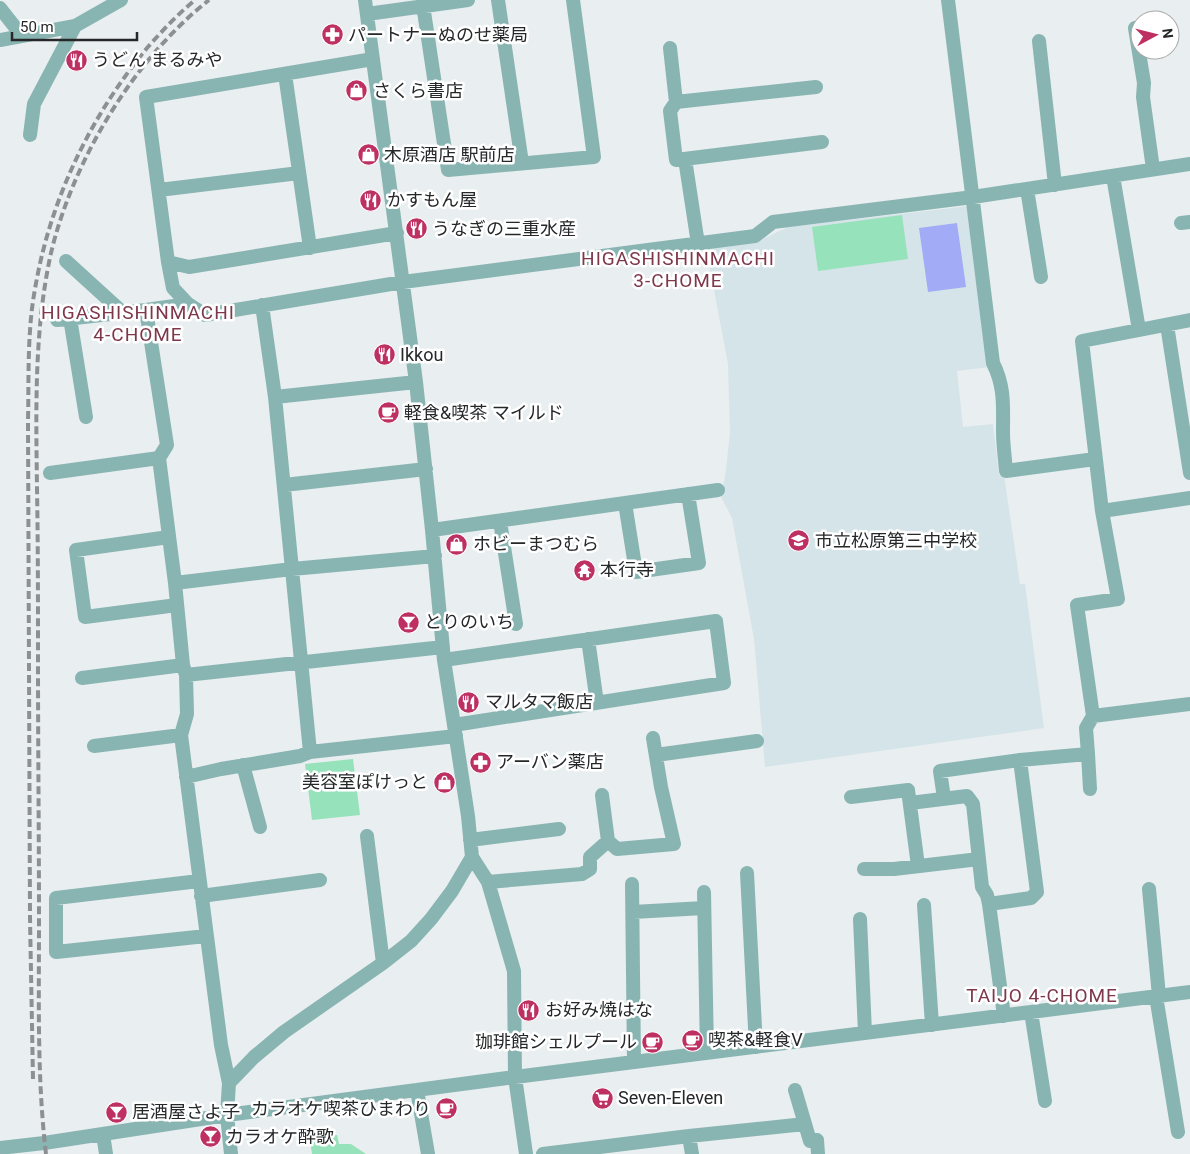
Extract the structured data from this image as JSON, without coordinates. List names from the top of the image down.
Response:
{
  "districts": ["HIGASHISHINMACHI 3-CHOME", "HIGASHISHINMACHI 4-CHOME", "TAIJO 4-CHOME"],
  "places": {
    "pharmacy": ["パートナーぬのせ薬局", "アーバン薬店"],
    "restaurant": [
      "うどん まるみや",
      "かすもん屋",
      "うなぎの三重水産",
      "Ikkou",
      "マルタマ飯店",
      "お好み焼はな"
    ],
    "shop": [
      "さくら書店",
      "木原酒店 駅前店",
      "ホビーまつむら",
      "美容室ぽけっと"
    ],
    "cafe": [
      "軽食&喫茶 マイルド",
      "喫茶&軽食V",
      "珈琲館シェルプール",
      "カラオケ喫茶ひまわり"
    ],
    "school or university": ["市立松原第三中学校"],
    "temple": ["本行寺"],
    "bar": ["とりのいち", "居酒屋さよ子", "カラオケ酔歌"],
    "supermarket": ["Seven-Eleven"]
  },
  "scale_bar": "50 m",
  "north": "right"
}
